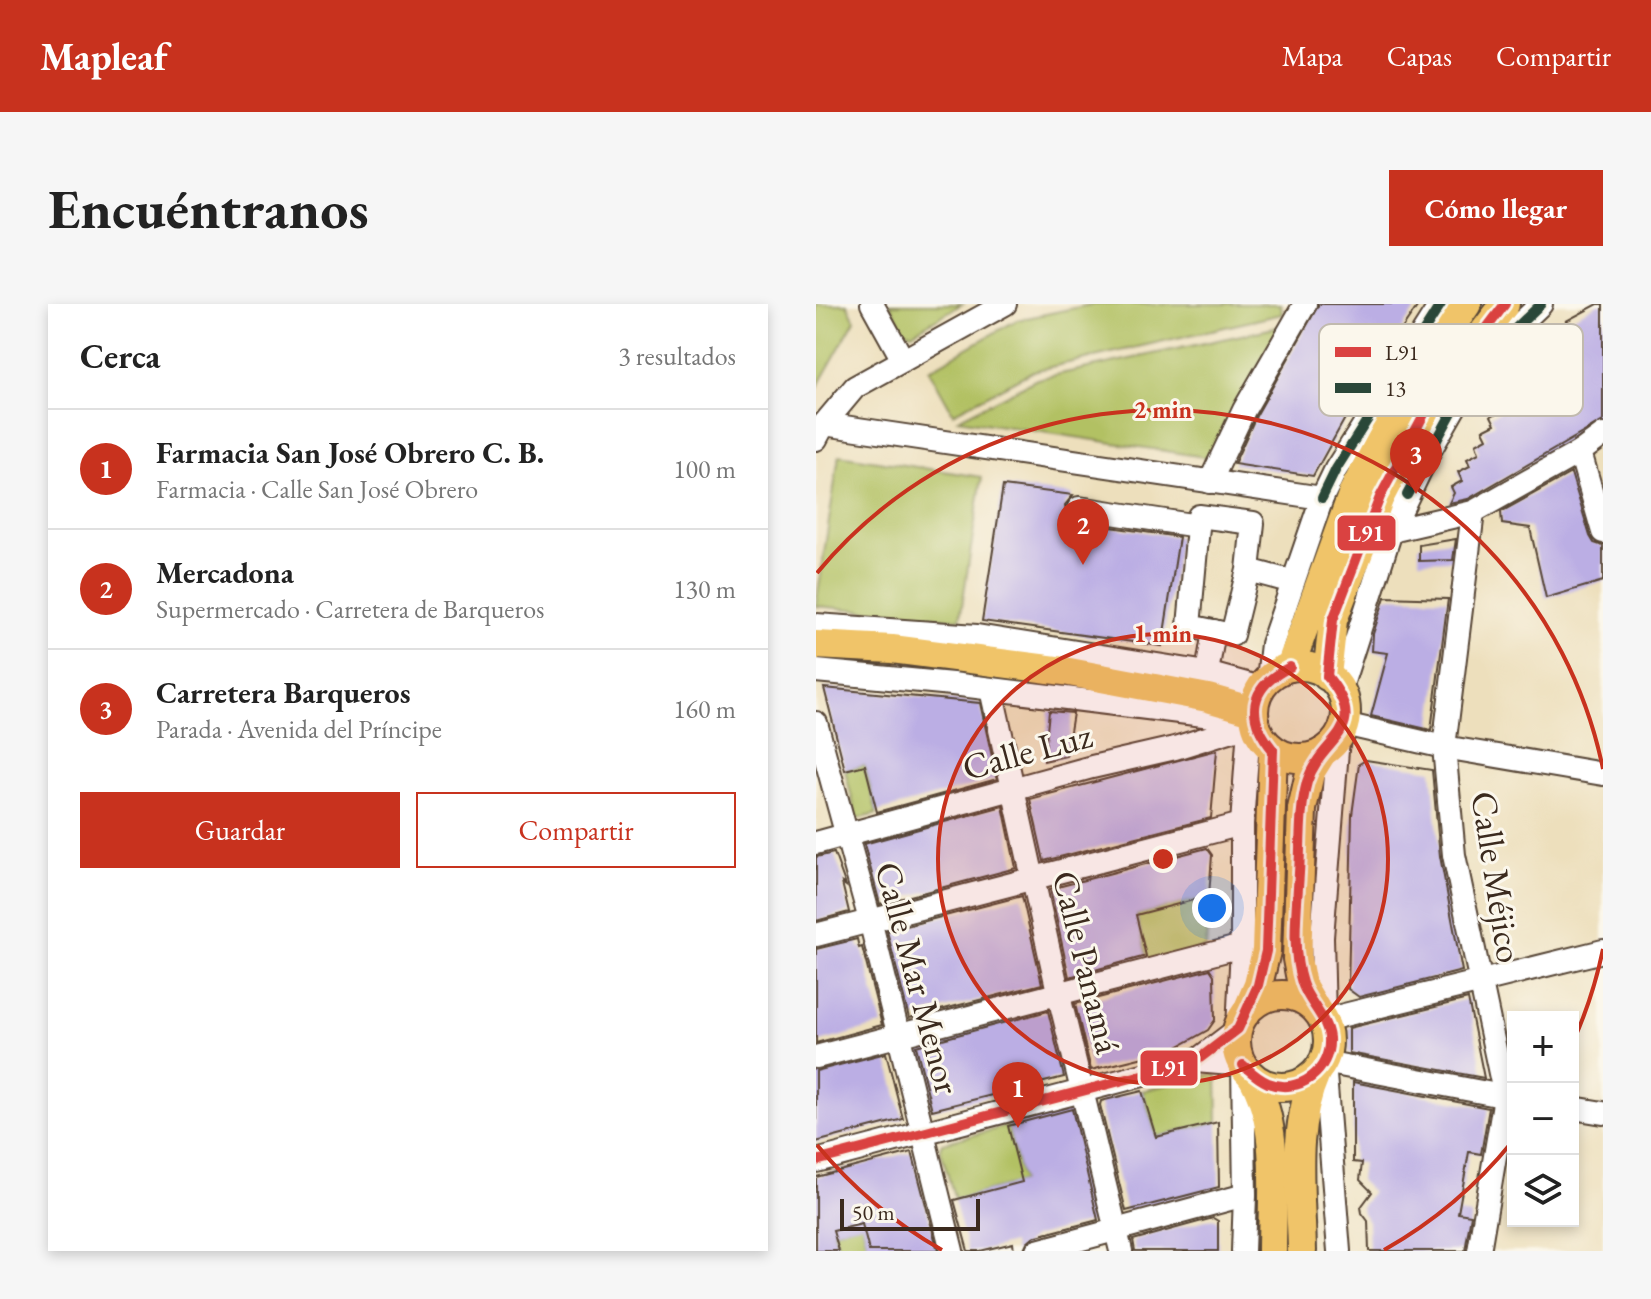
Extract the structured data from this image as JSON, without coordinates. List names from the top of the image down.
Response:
{
  "streets": {
    "street": [
      "Calle Luz",
      "Calle Méjico",
      "Calle Panamá",
      "Calle Mar Menor"
    ]
  },
  "crossings": [
    ["Calle Luz", "Calle Panamá"],
    ["Calle Luz", "Calle Mar Menor"]
  ],
  "lines": ["transit line L91", "transit line 13"],
  "legend": ["L91", "13"],
  "scale_bar": "50 m",
  "page": {
    "header": "Mapleaf",
    "nav": ["Mapa", "Capas", "Compartir"],
    "buttons": [
      "Cómo llegar",
      ["Guardar", "Compartir"]
    ],
    "title": "Encuéntranos",
    "heading": ["Cerca", "3 resultados"],
    "list": [
      {
        "mark": "1",
        "name": "Farmacia San José Obrero C. B.",
        "note": "Farmacia · Calle San José Obrero",
        "value": "100 m"
      },
      {
        "mark": "2",
        "name": "Mercadona",
        "note": "Supermercado · Carretera de Barqueros",
        "value": "130 m"
      },
      {
        "mark": "3",
        "name": "Carretera Barqueros",
        "note": "Parada · Avenida del Príncipe",
        "value": "160 m"
      }
    ],
    "pins": ["3", "2", "1"],
    "map_buttons": ["+", "−"],
    "scale": "50 m"
  },
  "rings": ["2 min", "1 min"]
}
